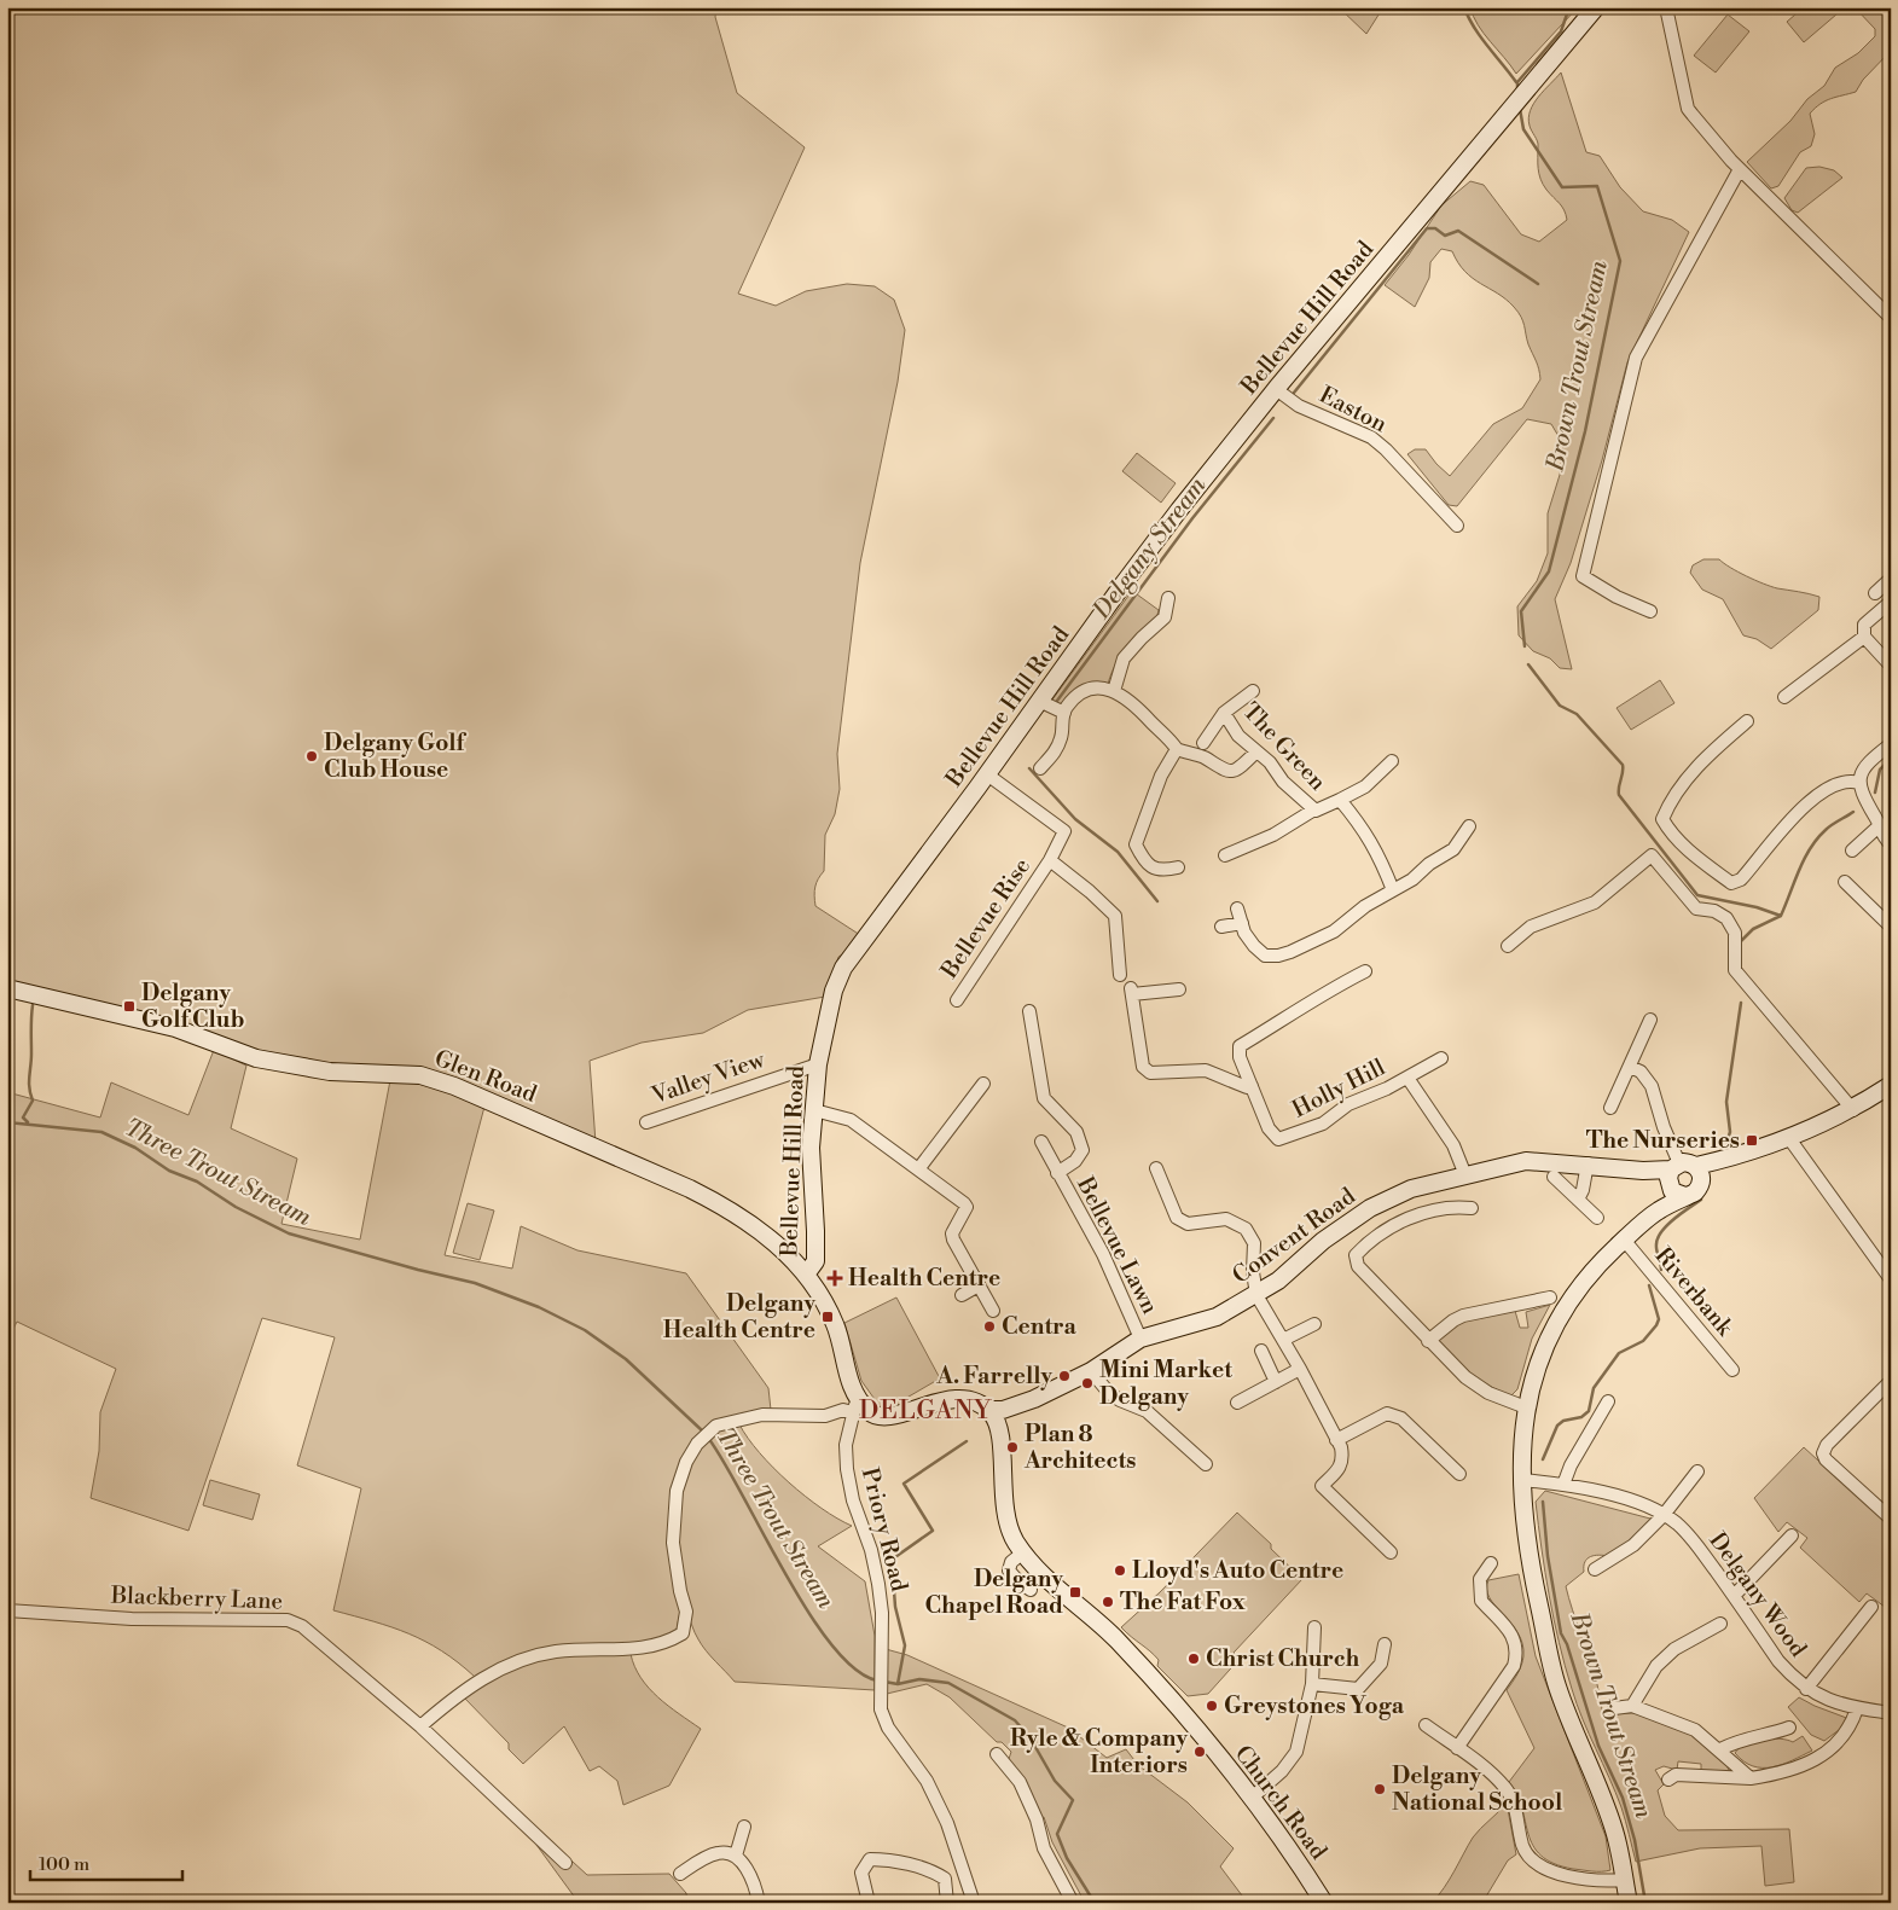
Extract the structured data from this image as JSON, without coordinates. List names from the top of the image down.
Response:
{
  "streets": {
    "street": [
      "Bellevue Hill Road",
      "Easton",
      "The Green",
      "Bellevue Rise",
      "Glen Road",
      "Valley View",
      "Holly Hill",
      "Convent Road",
      "Bellevue Lawn",
      "Riverbank",
      "Priory Road",
      "Delgany Wood",
      "Blackberry Lane",
      "Church Road"
    ]
  },
  "crossings": [
    ["Bellevue Hill Road", "Easton"],
    ["Bellevue Hill Road", "Bellevue Rise"],
    ["Bellevue Hill Road", "Glen Road"],
    ["Bellevue Hill Road", "Valley View"],
    ["Glen Road", "Priory Road"],
    ["Holly Hill", "Convent Road"],
    ["Convent Road", "Bellevue Lawn"],
    ["Convent Road", "Church Road"]
  ],
  "districts": ["DELGANY"],
  "water": ["Brown Trout Stream", "Delgany Stream", "Three Trout Stream"],
  "places": {
    "other": [
      "Delgany Golf Club House",
      "Centra",
      "A. Farrelly",
      "Mini Market Delgany",
      "Plan 8 Architects",
      "Lloyd's Auto Centre",
      "The Fat Fox",
      "Christ Church",
      "Greystones Yoga",
      "Ryle & Company Interiors",
      "Delgany National School"
    ],
    "transit": [
      "Delgany Golf Club",
      "The Nurseries",
      "Delgany Health Centre",
      "Delgany Chapel Road"
    ],
    "health": ["Health Centre"]
  },
  "scale_bar": "100 m"
}
